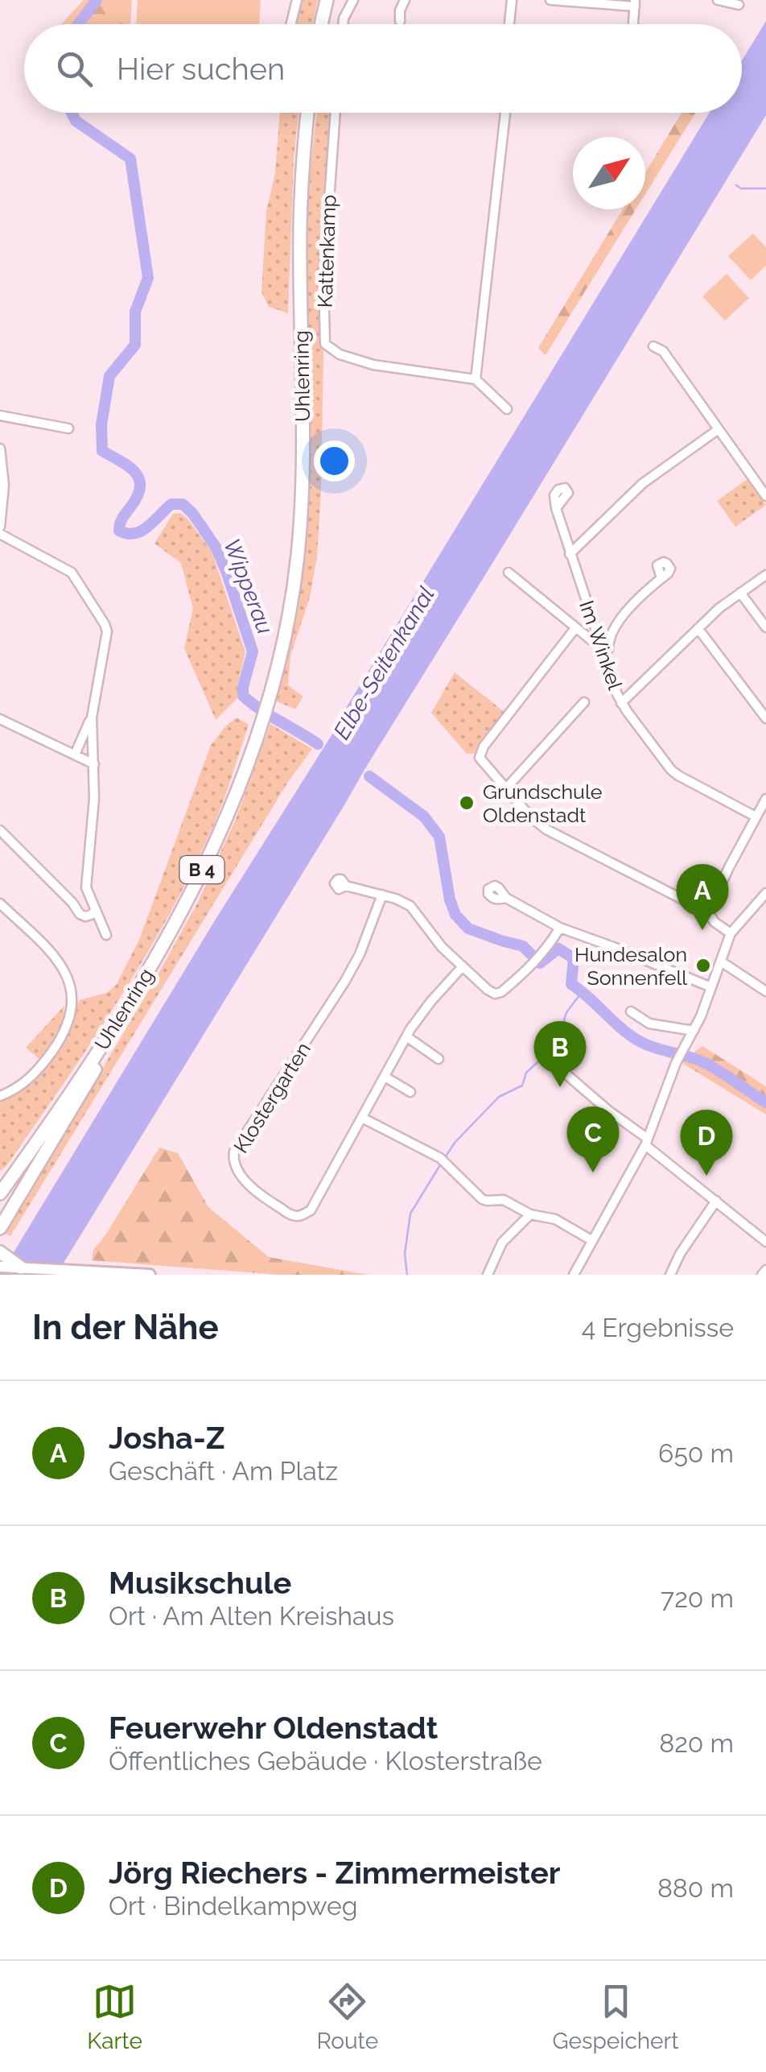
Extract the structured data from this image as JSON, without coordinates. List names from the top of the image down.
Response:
{
  "streets": {
    "highway": ["Uhlenring", "B 4"],
    "street": ["Kattenkamp", "Im Winkel", "Klostergarten"]
  },
  "water": ["Wipperau", "Elbe-Seitenkanal"],
  "places": ["Grundschule Oldenstadt", "Hundesalon Sonnenfell"],
  "north": "top right",
  "page": {
    "search": "Hier suchen",
    "pins": [
      "A",
      "B",
      "C",
      "D"
    ],
    "heading": ["In der Nähe", "4 Ergebnisse"],
    "list": [
      {
        "mark": "A",
        "name": "Josha-Z",
        "note": "Geschäft · Am Platz",
        "value": "650 m"
      },
      {
        "mark": "B",
        "name": "Musikschule",
        "note": "Ort · Am Alten Kreishaus",
        "value": "720 m"
      },
      {
        "mark": "C",
        "name": "Feuerwehr Oldenstadt",
        "note": "Öffentliches Gebäude · Klosterstraße",
        "value": "820 m"
      },
      {
        "mark": "D",
        "name": "Jörg Riechers - Zimmermeister",
        "note": "Ort · Bindelkampweg",
        "value": "880 m"
      }
    ],
    "nav": ["Karte", "Route", "Gespeichert"]
  }
}
